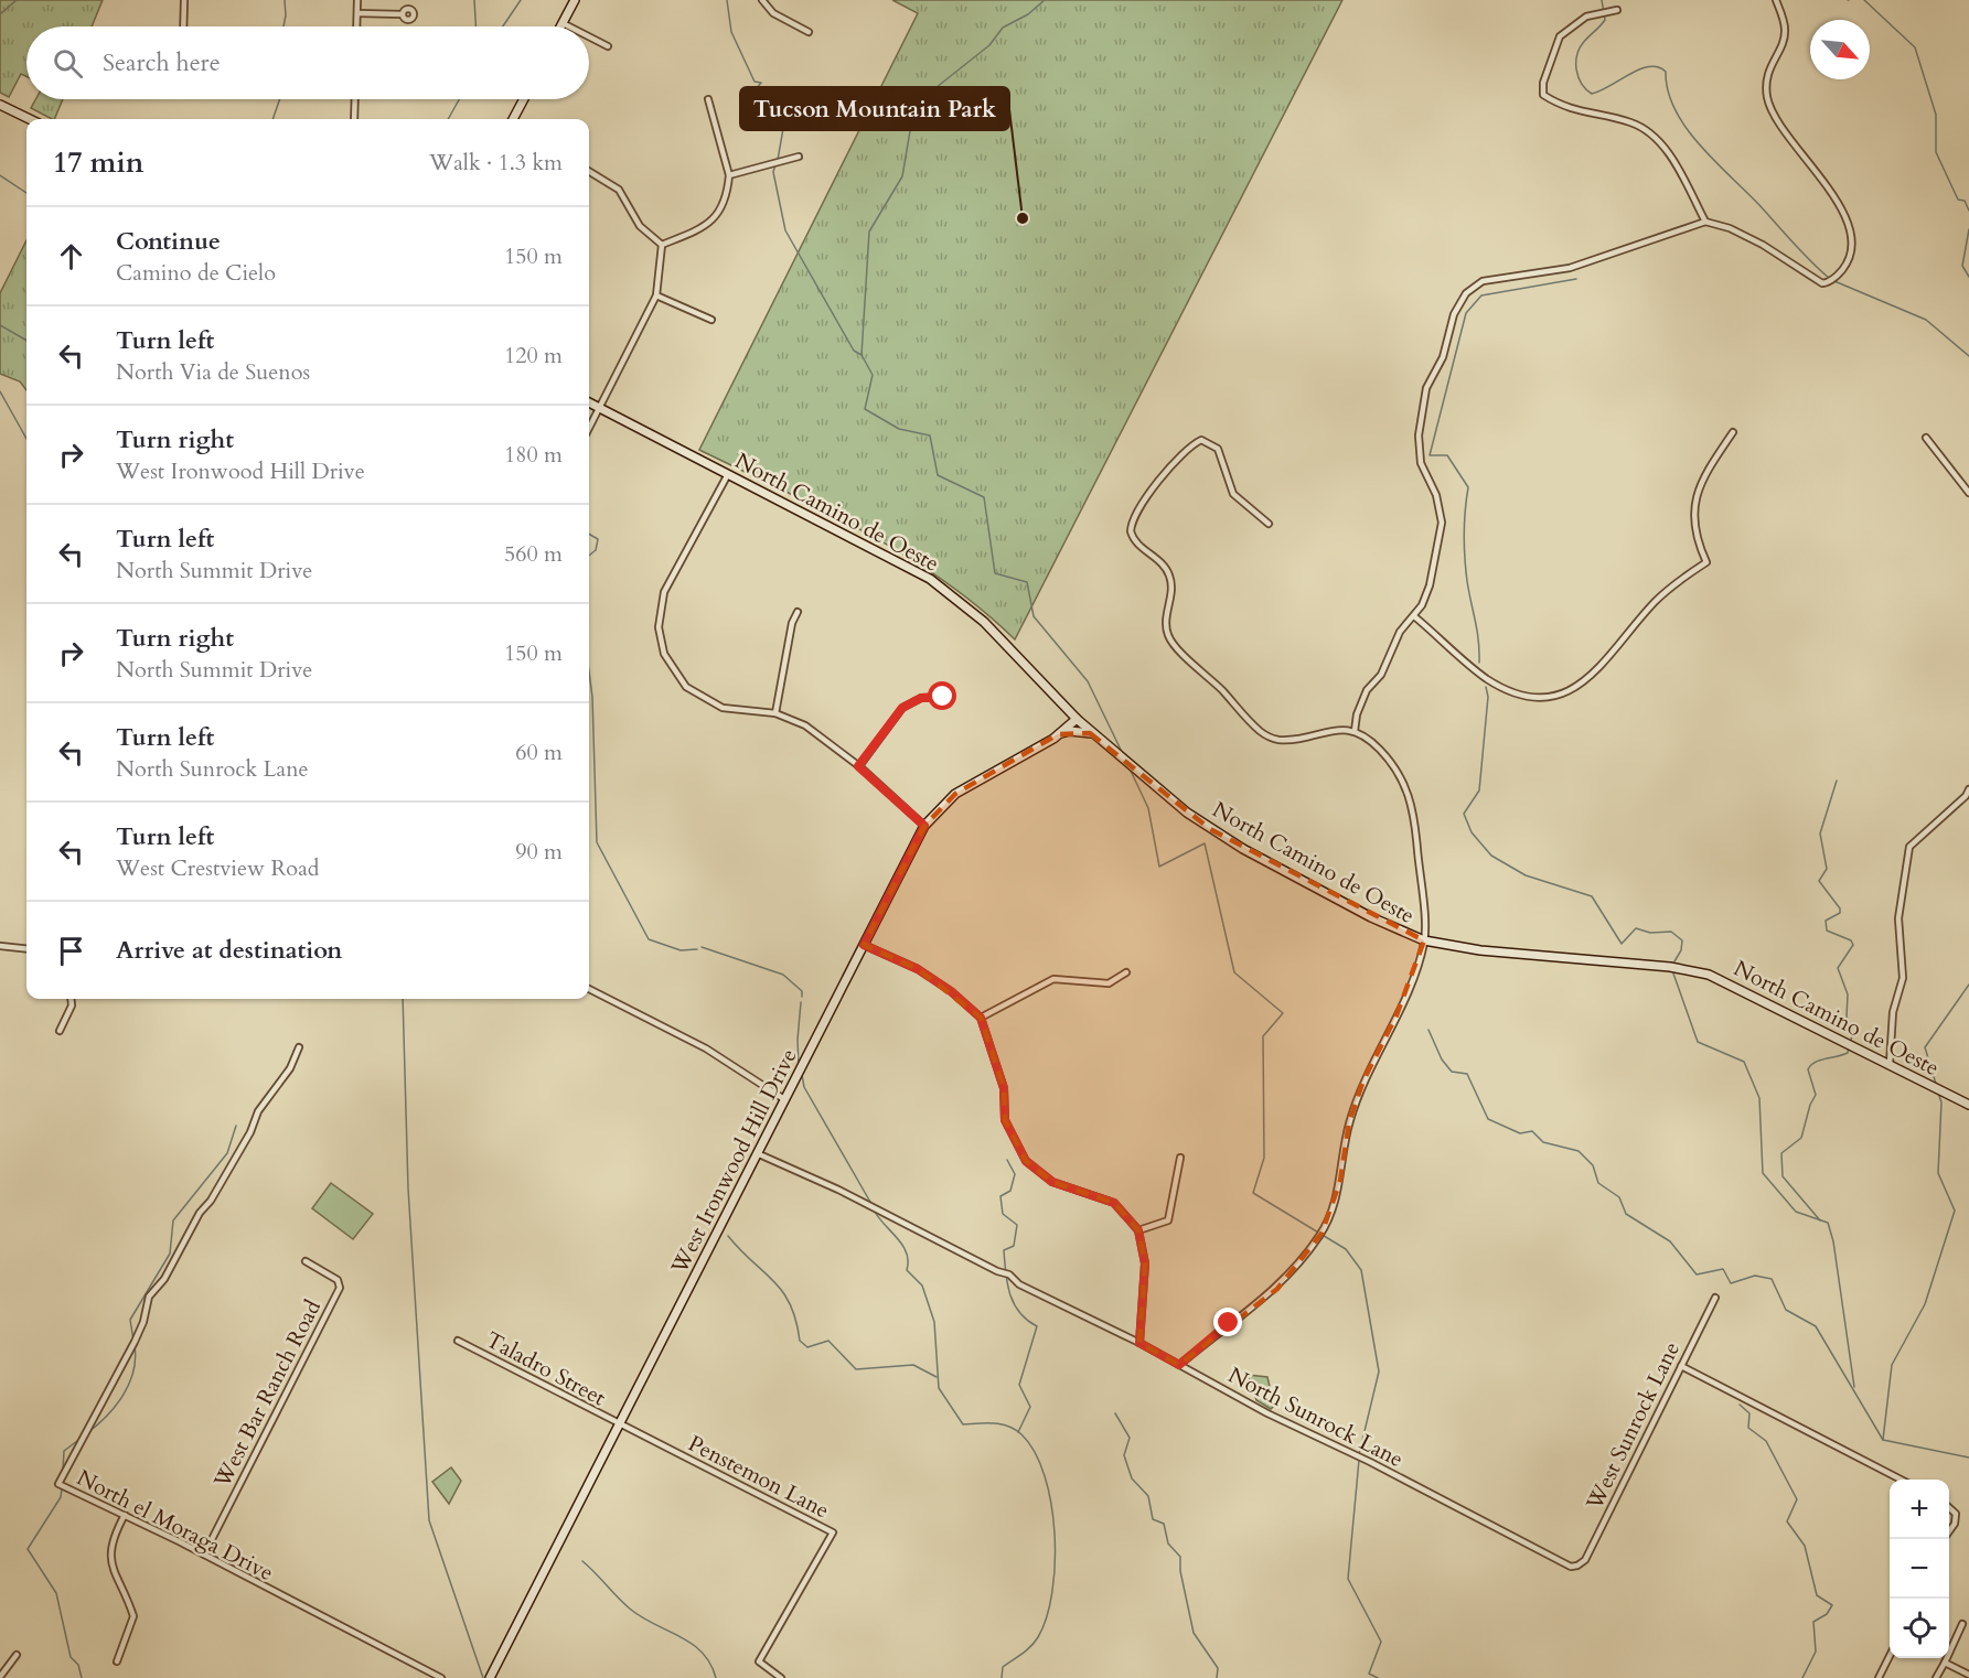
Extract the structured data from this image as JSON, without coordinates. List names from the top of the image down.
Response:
{
  "streets": {
    "street": [
      "North Camino de Oeste",
      "West Ironwood Hill Drive",
      "Taladro Street",
      "West Bar Ranch Road",
      "North Sunrock Lane",
      "West Sunrock Lane",
      "Penstemon Lane",
      "North el Moraga Drive"
    ]
  },
  "crossings": [
    ["North Camino de Oeste", "West Ironwood Hill Drive"],
    ["West Ironwood Hill Drive", "Taladro Street"],
    ["West Ironwood Hill Drive", "North Sunrock Lane"],
    ["West Ironwood Hill Drive", "Penstemon Lane"],
    ["Taladro Street", "Penstemon Lane"],
    ["West Bar Ranch Road", "North el Moraga Drive"],
    ["North Sunrock Lane", "West Sunrock Lane"]
  ],
  "places": ["Tucson Mountain Park"],
  "north": "bottom right",
  "page": {
    "search": "Search here",
    "heading": ["17 min", "Walk · 1.3 km"],
    "list": [
      ["Continue", "Camino de Cielo", "150 m"],
      ["Turn left", "North Via de Suenos", "120 m"],
      ["Turn right", "West Ironwood Hill Drive", "180 m"],
      ["Turn left", "North Summit Drive", "560 m"],
      ["Turn right", "North Summit Drive", "150 m"],
      ["Turn left", "North Sunrock Lane", "60 m"],
      ["Turn left", "West Crestview Road", "90 m"],
      "Arrive at destination"
    ],
    "map_buttons": ["+", "−"]
  }
}
